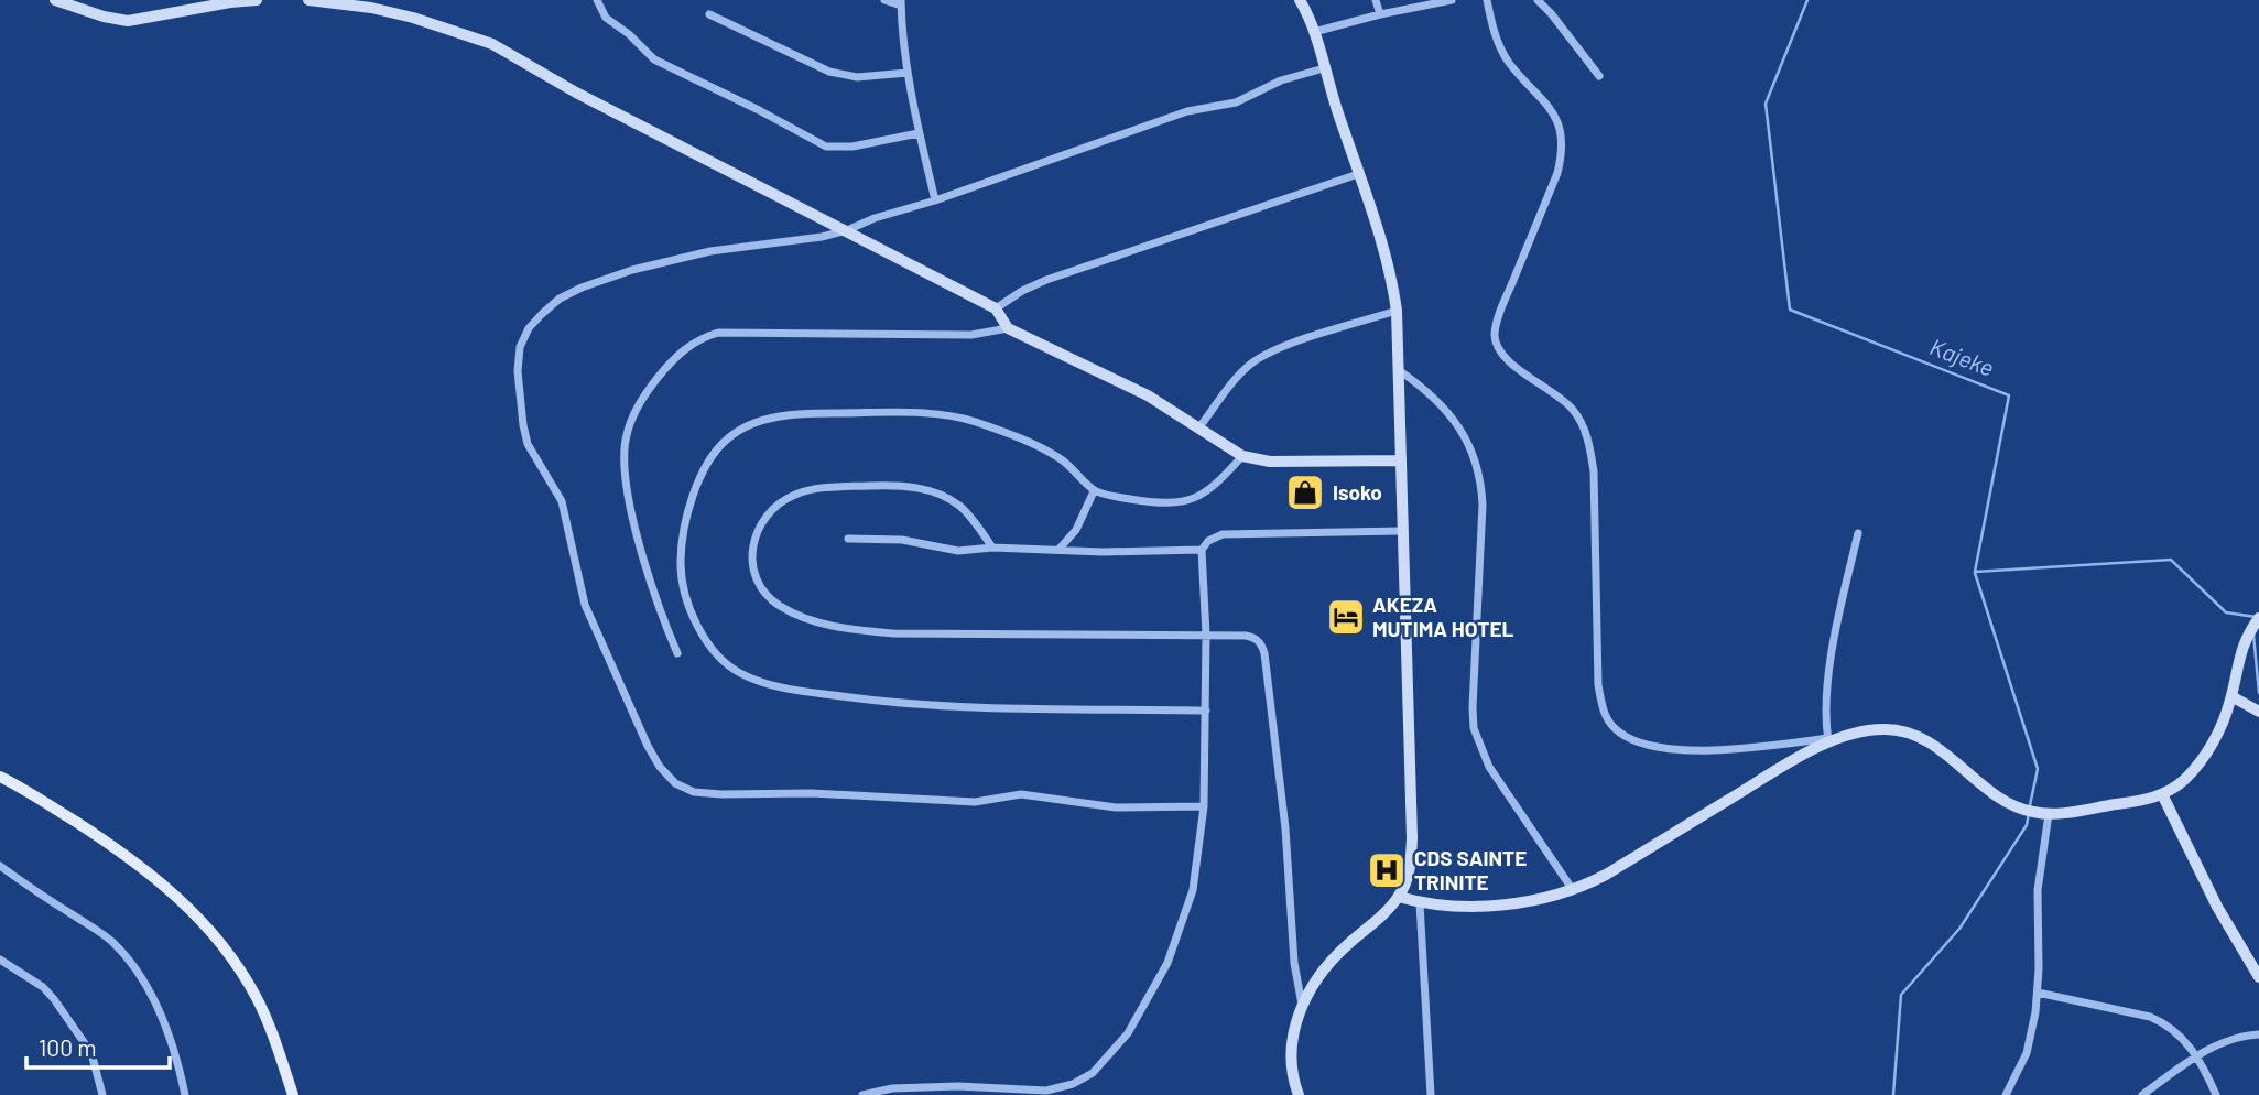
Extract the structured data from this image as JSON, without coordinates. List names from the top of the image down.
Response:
{
  "water": ["Kajeke"],
  "places": {
    "shop": ["Isoko"],
    "hotel": ["AKEZA MUTIMA HOTEL"],
    "hospital": ["CDS SAINTE TRINITE"]
  },
  "scale_bar": "100 m"
}
